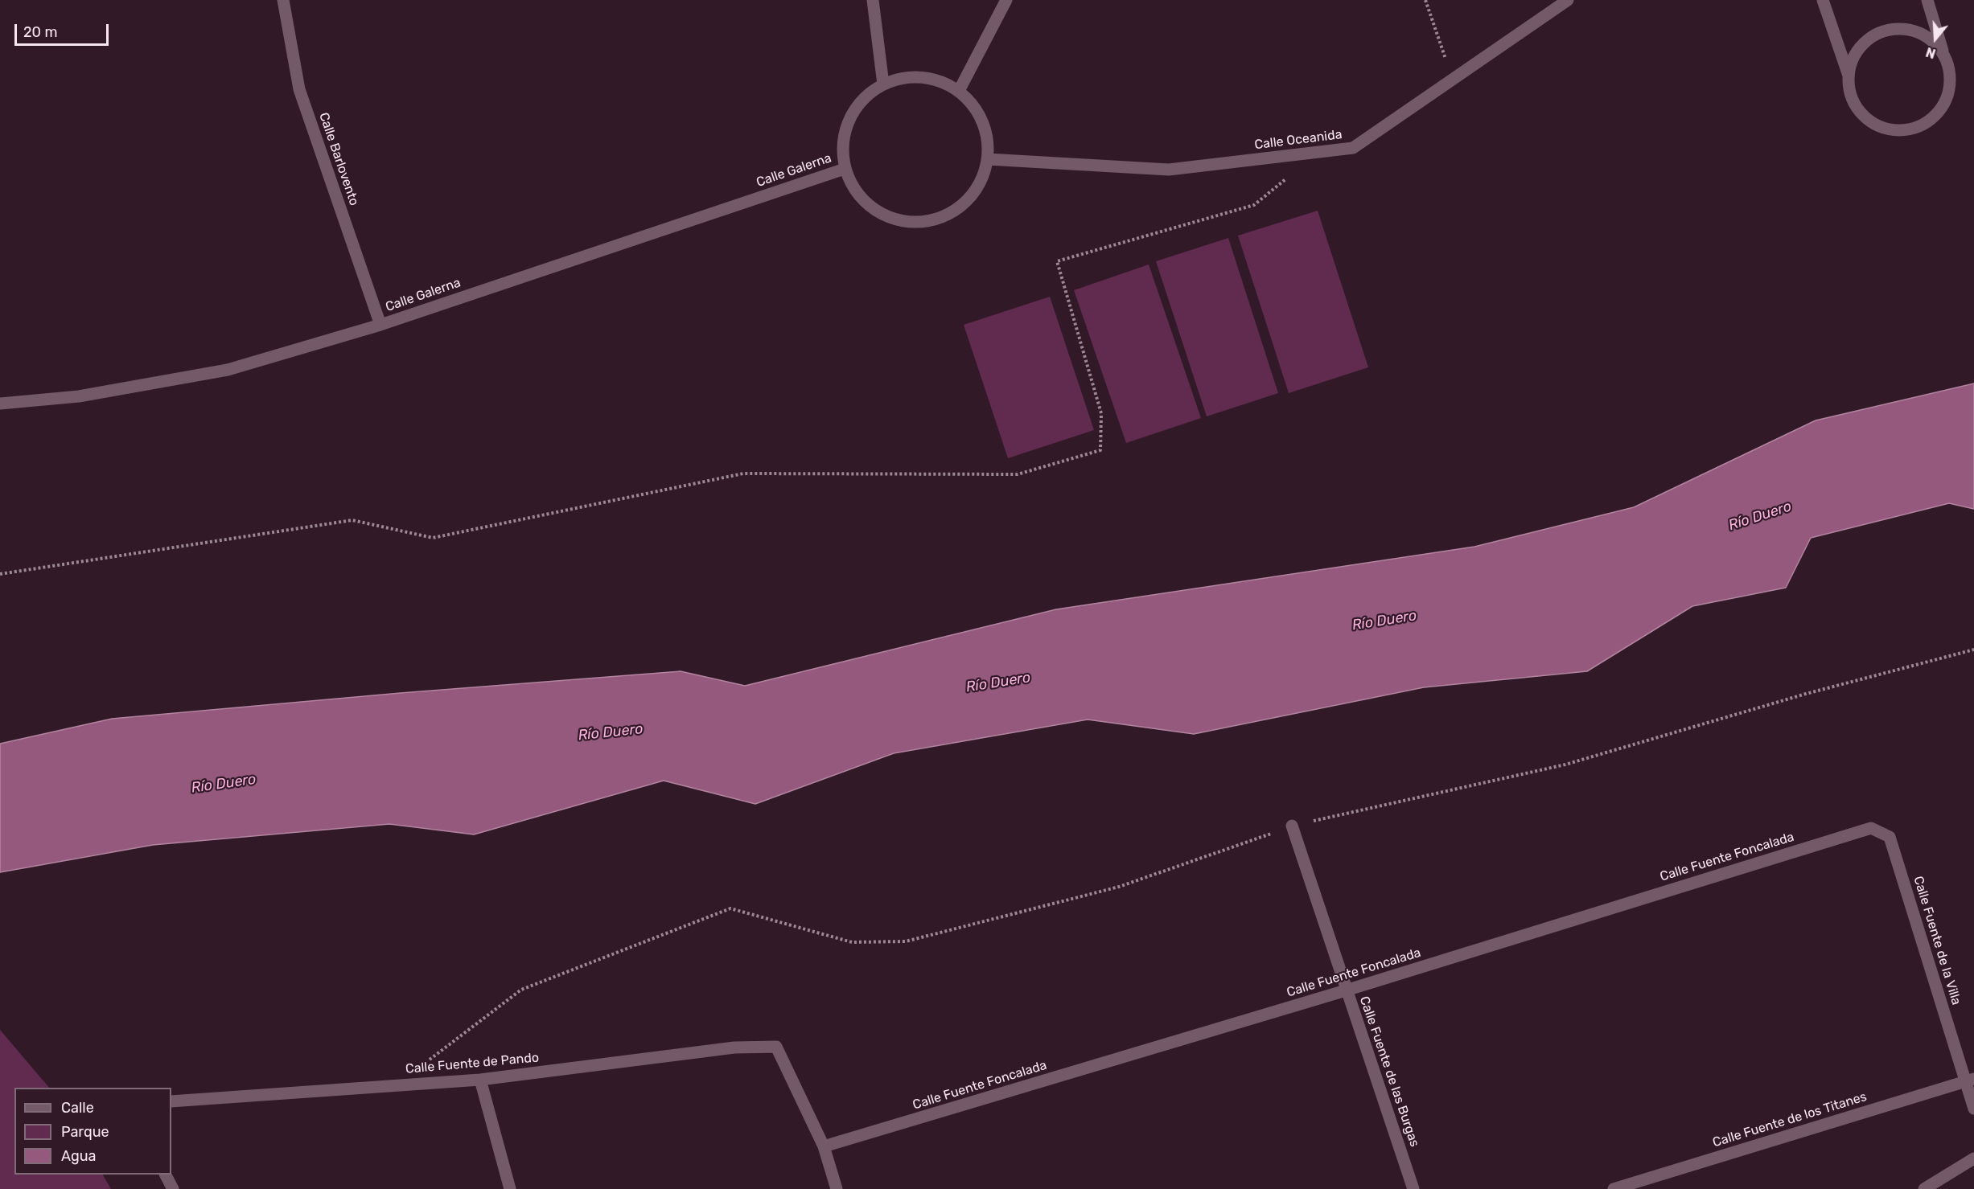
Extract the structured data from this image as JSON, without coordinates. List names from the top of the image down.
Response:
{
  "streets": {
    "street": [
      "Calle Oceanida",
      "Calle Barlovento",
      "Calle Galerna",
      "Calle Fuente Foncalada",
      "Calle Fuente de la Villa",
      "Calle Fuente de Pando",
      "Calle Fuente de las Burgas",
      "Calle Fuente de los Titanes"
    ]
  },
  "crossings": [
    ["Calle Oceanida", "Calle Galerna"],
    ["Calle Barlovento", "Calle Galerna"],
    ["Calle Fuente Foncalada", "Calle Fuente de la Villa"],
    ["Calle Fuente Foncalada", "Calle Fuente de Pando"],
    ["Calle Fuente Foncalada", "Calle Fuente de las Burgas"],
    ["Calle Fuente de la Villa", "Calle Fuente de los Titanes"]
  ],
  "water": ["Río Duero"],
  "legend": ["Calle", "Parque", "Agua"],
  "scale_bar": "20 m",
  "north": "bottom"
}
